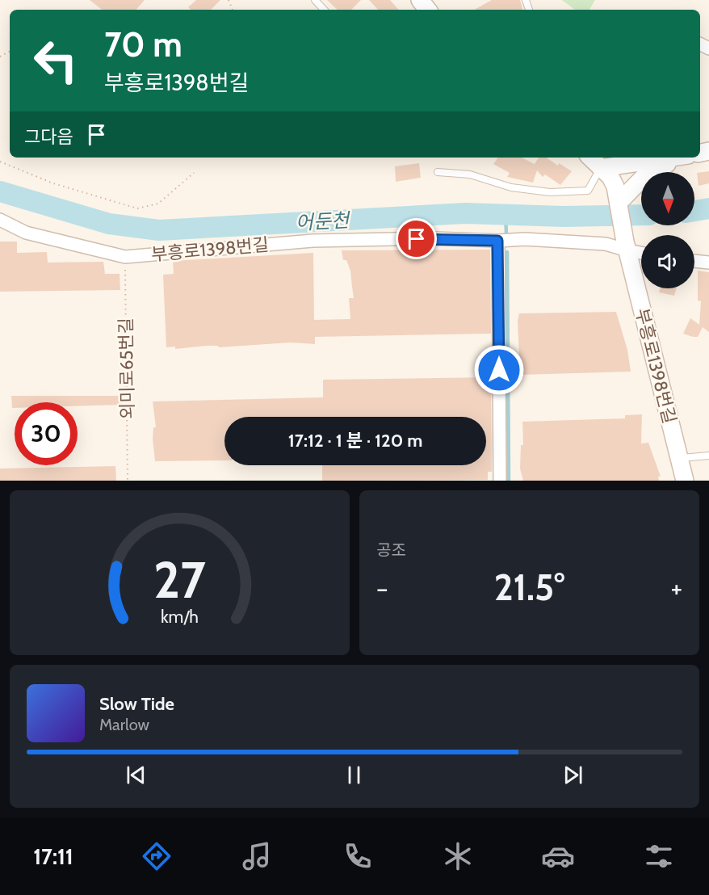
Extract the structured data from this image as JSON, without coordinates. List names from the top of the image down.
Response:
{
  "streets": {
    "street": ["부흥로1398번길"],
    "path": ["외미로65번길"]
  },
  "crossings": [
    ["부흥로1398번길", "외미로65번길"]
  ],
  "water": ["어둔천"],
  "north": "bottom",
  "page": {
    "turn": ["70 m", "부흥로1398번길"],
    "then": "그다음",
    "limit": "30",
    "trip": "17:12 · 1 분 · 120 m",
    "tile": "공조",
    "heat": ["−", "21.5°", "+"],
    "song": ["Slow Tide", "Marlow"],
    "tabs": "17:11",
    "gauge": ["27", "km/h"]
  }
}
